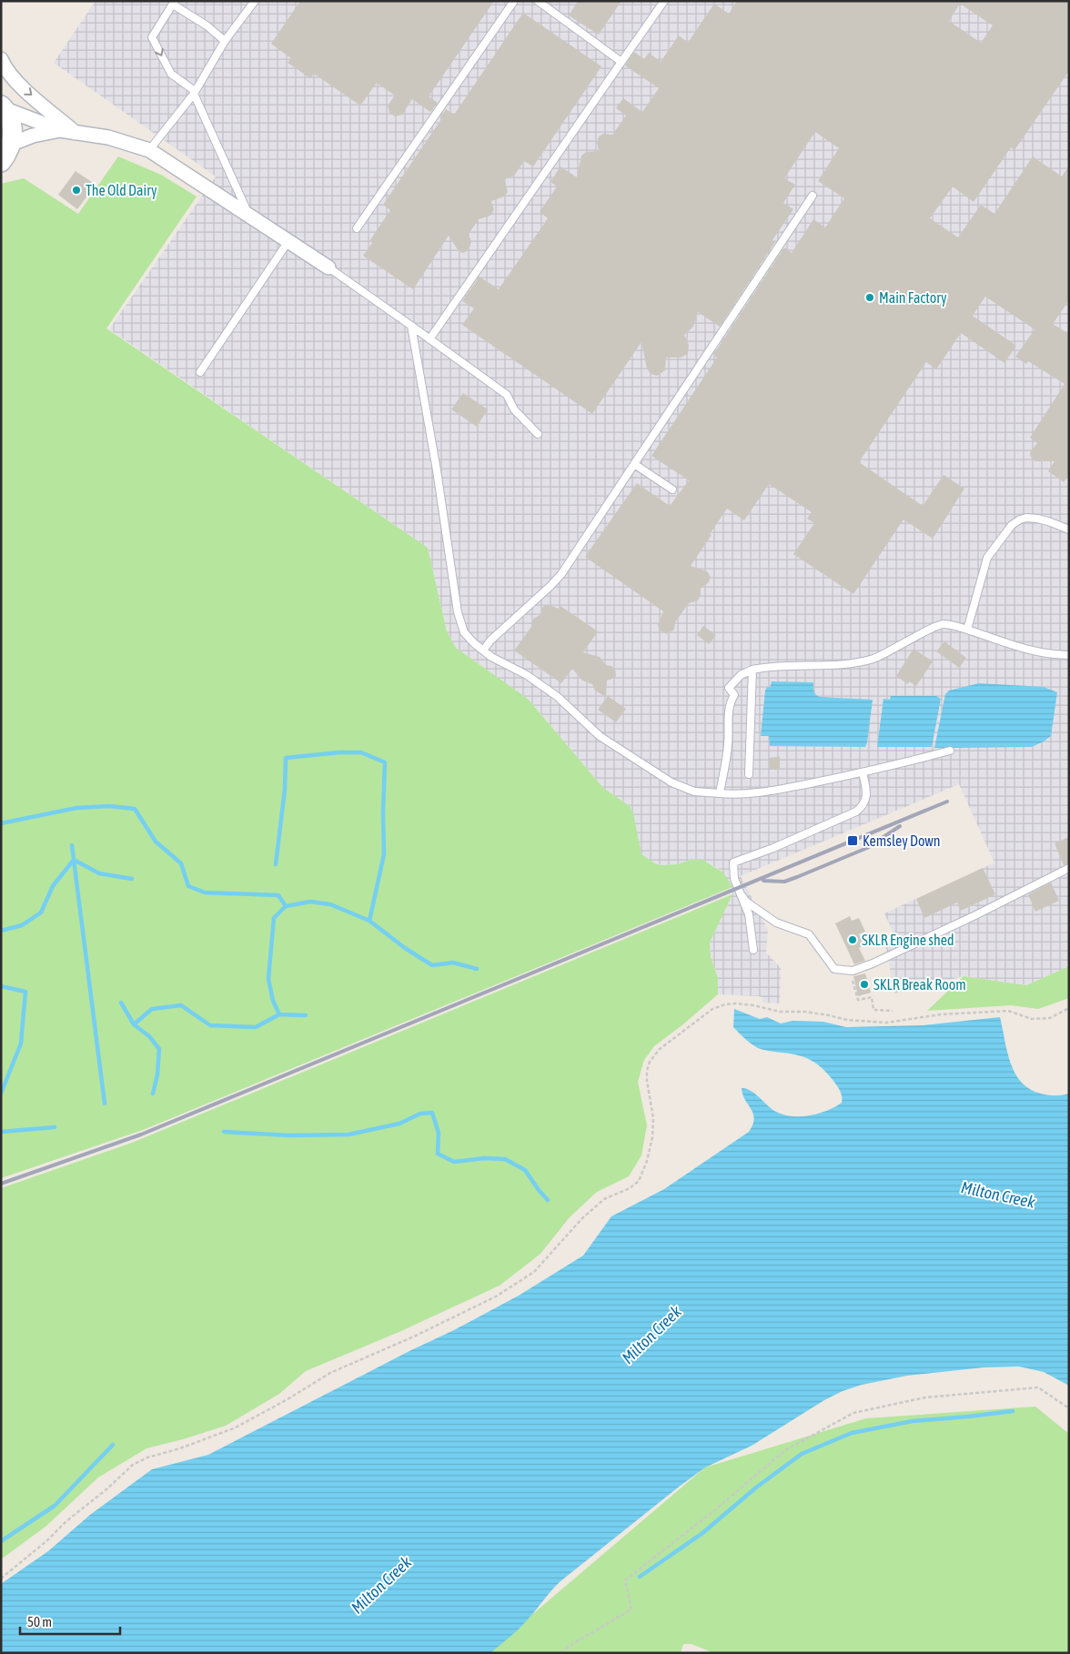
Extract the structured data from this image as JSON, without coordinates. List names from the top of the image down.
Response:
{
  "water": ["Milton Creek"],
  "places": {
    "other": [
      "The Old Dairy",
      "Main Factory",
      "SKLR Engine shed",
      "SKLR Break Room"
    ],
    "transit": ["Kemsley Down"]
  },
  "scale_bar": "50 m"
}
